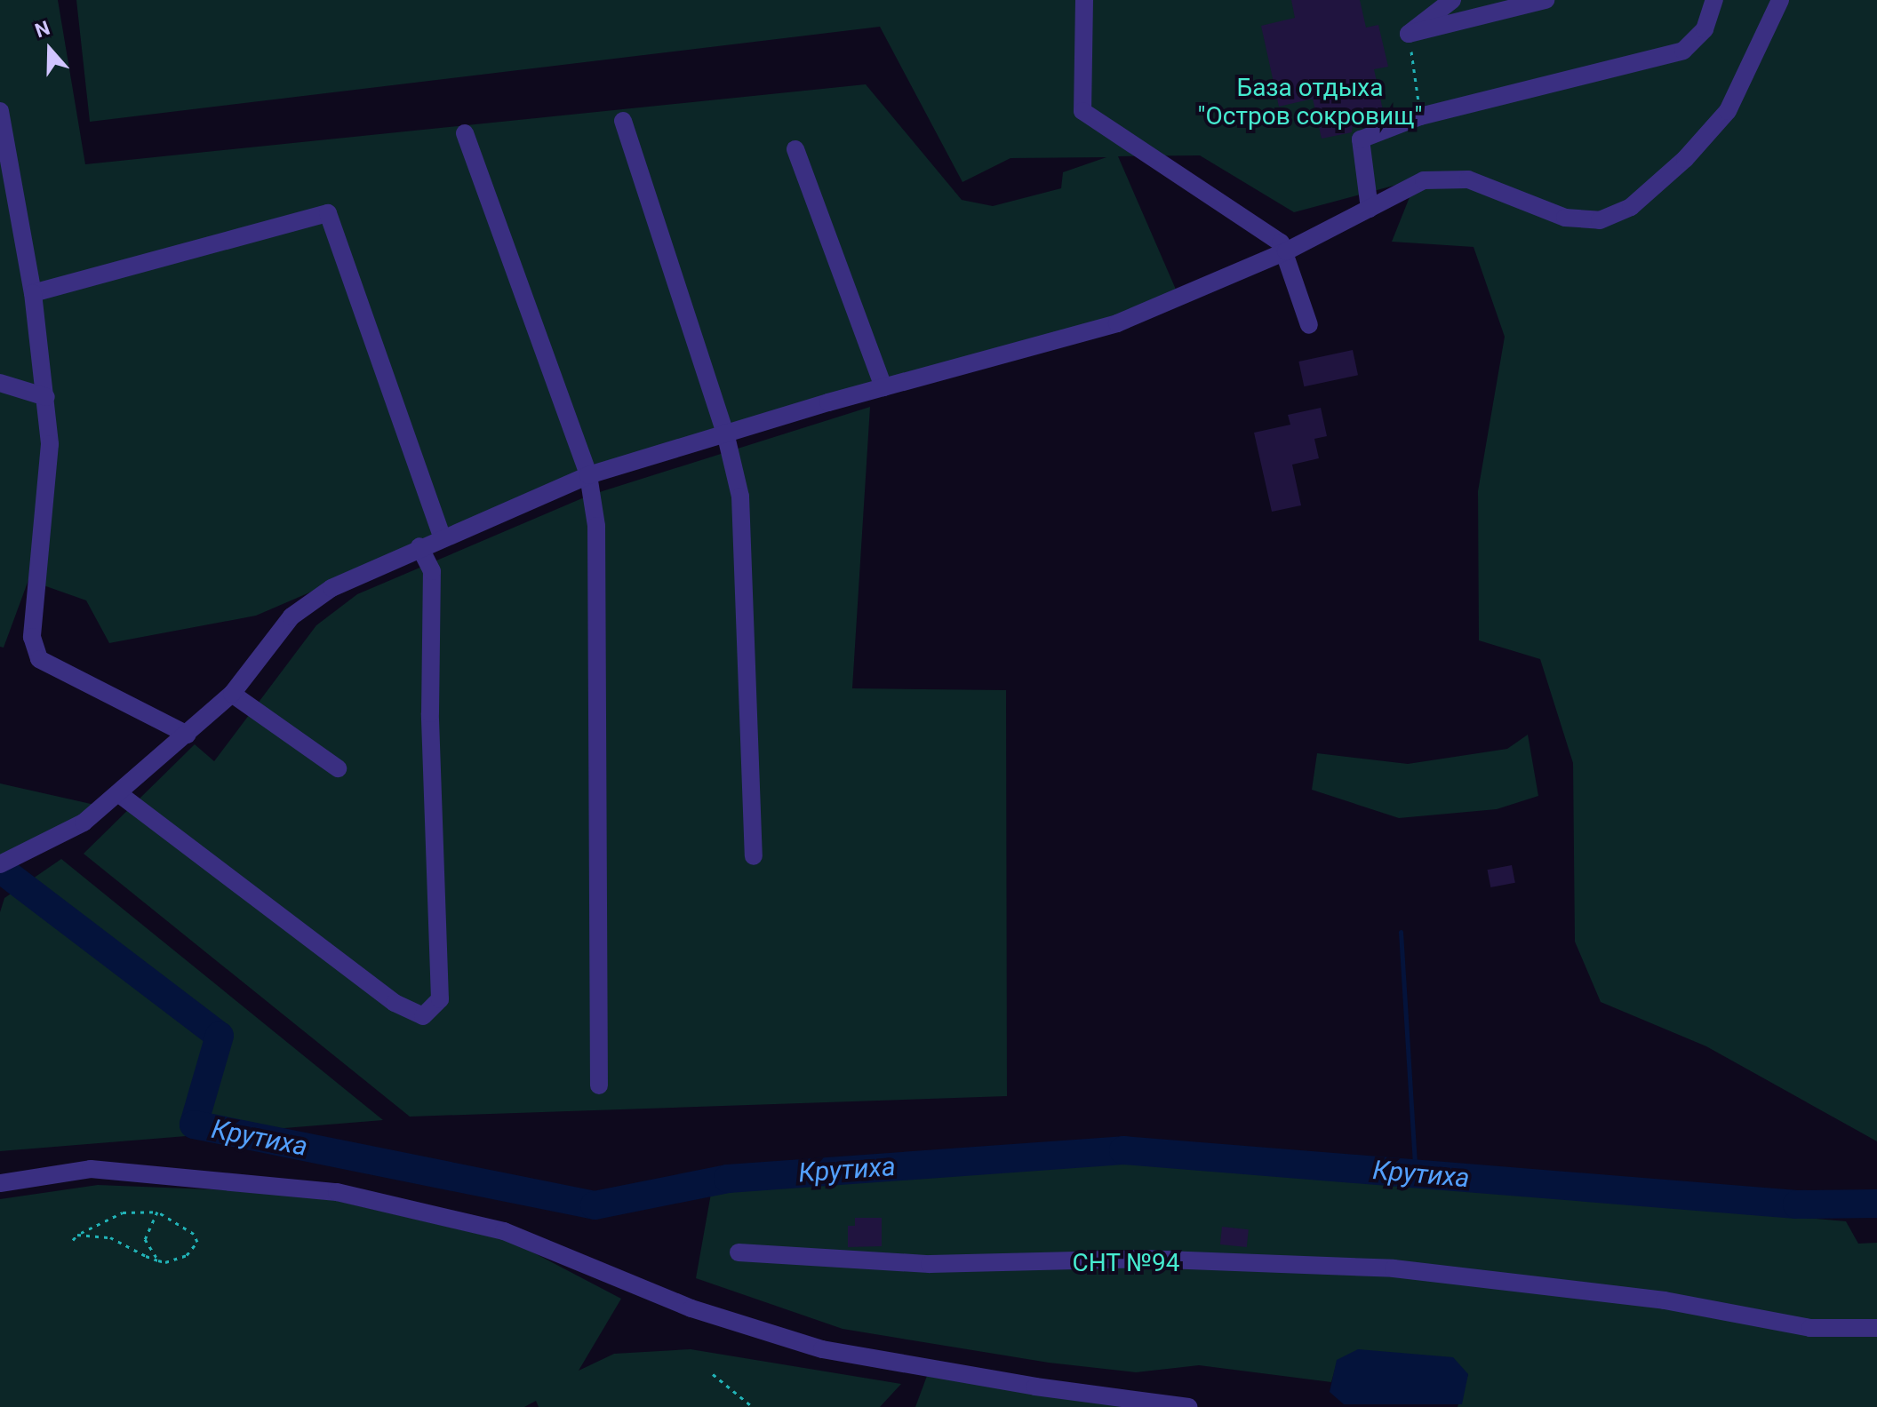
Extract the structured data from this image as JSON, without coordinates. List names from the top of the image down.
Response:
{
  "water": ["Крутиха"],
  "parks": ["База отдыха \"Остров сокровищ\"", "СНТ №94"],
  "north": "top"
}
